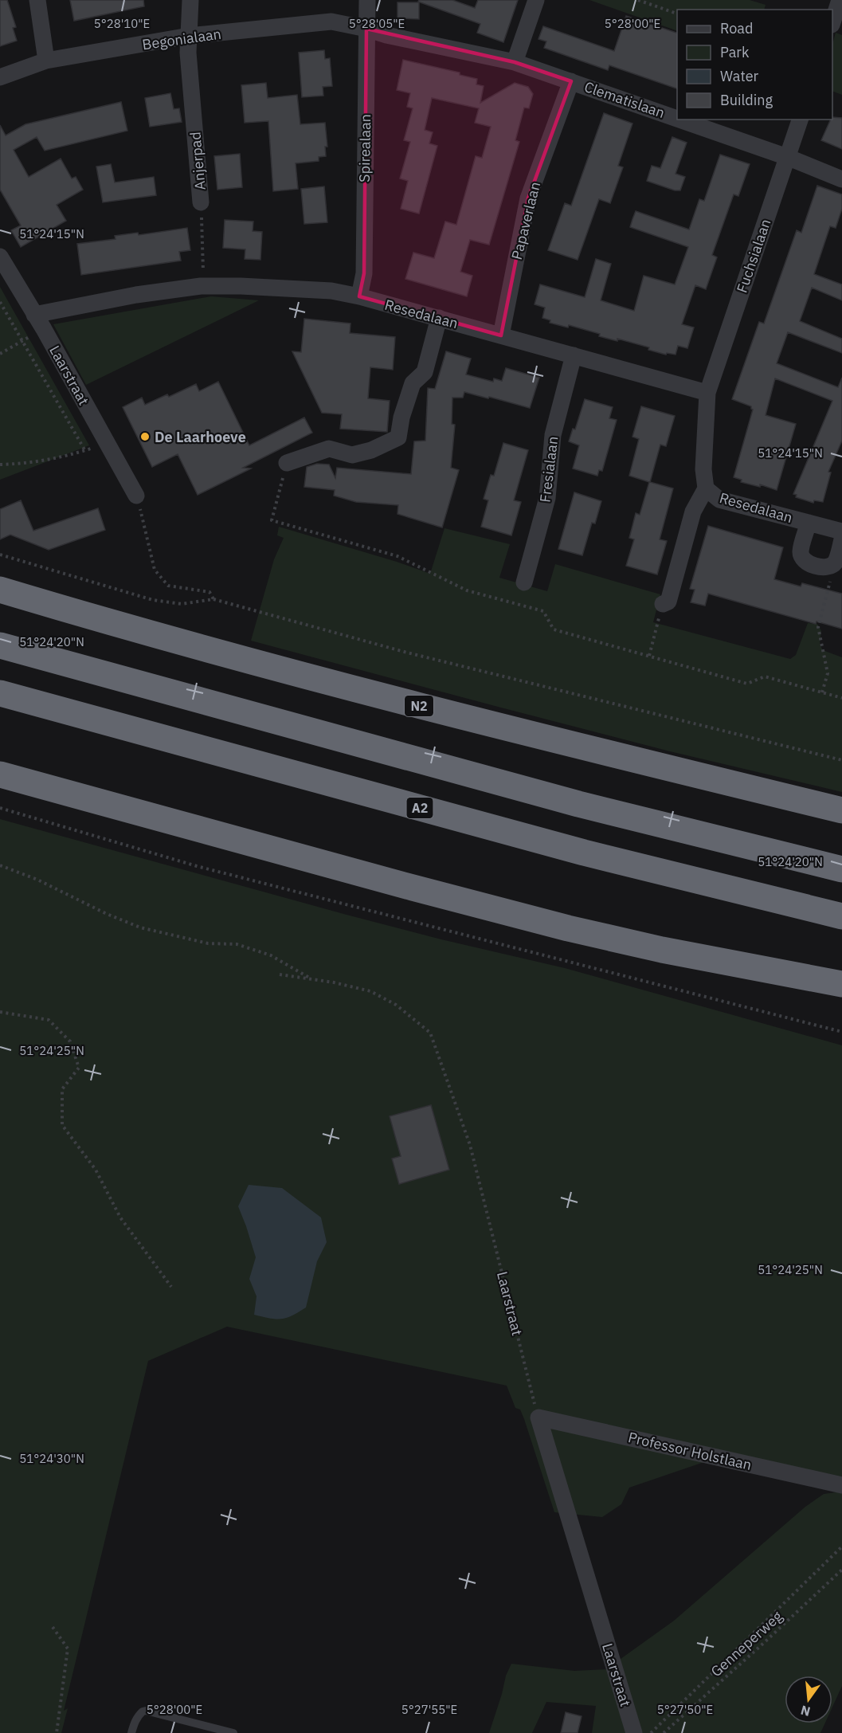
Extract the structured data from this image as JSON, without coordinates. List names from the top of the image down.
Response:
{
  "streets": {
    "highway": ["N2", "A2"],
    "street": [
      "Begonialaan",
      "Clematislaan",
      "Spirealaan",
      "Anjerpad",
      "Papaverlaan",
      "Fuchsialaan",
      "Resedalaan",
      "Laarstraat",
      "Fresialaan",
      "Professor Holstlaan"
    ],
    "path": ["Genneperweg"]
  },
  "crossings": [
    ["Begonialaan", "Clematislaan"],
    ["Begonialaan", "Spirealaan"],
    ["Begonialaan", "Anjerpad"],
    ["Clematislaan", "Spirealaan"],
    ["Clematislaan", "Papaverlaan"],
    ["Clematislaan", "Fuchsialaan"],
    ["Spirealaan", "Resedalaan"],
    ["Anjerpad", "Resedalaan"],
    ["Papaverlaan", "Resedalaan"],
    ["Fuchsialaan", "Resedalaan"],
    ["Resedalaan", "Laarstraat"],
    ["Resedalaan", "Fresialaan"],
    ["Laarstraat", "Professor Holstlaan"]
  ],
  "places": ["De Laarhoeve"],
  "legend": [
    "Road",
    "Park",
    "Water",
    "Building"
  ],
  "north": "bottom",
  "coordinates": [
    "5°28'10\"E",
    "5°28'05\"E",
    "5°28'00\"E",
    "51°24'15\"N",
    "51°24'20\"N",
    "51°24'25\"N",
    "51°24'30\"N",
    "5°27'55\"E",
    "5°27'50\"E"
  ]
}
